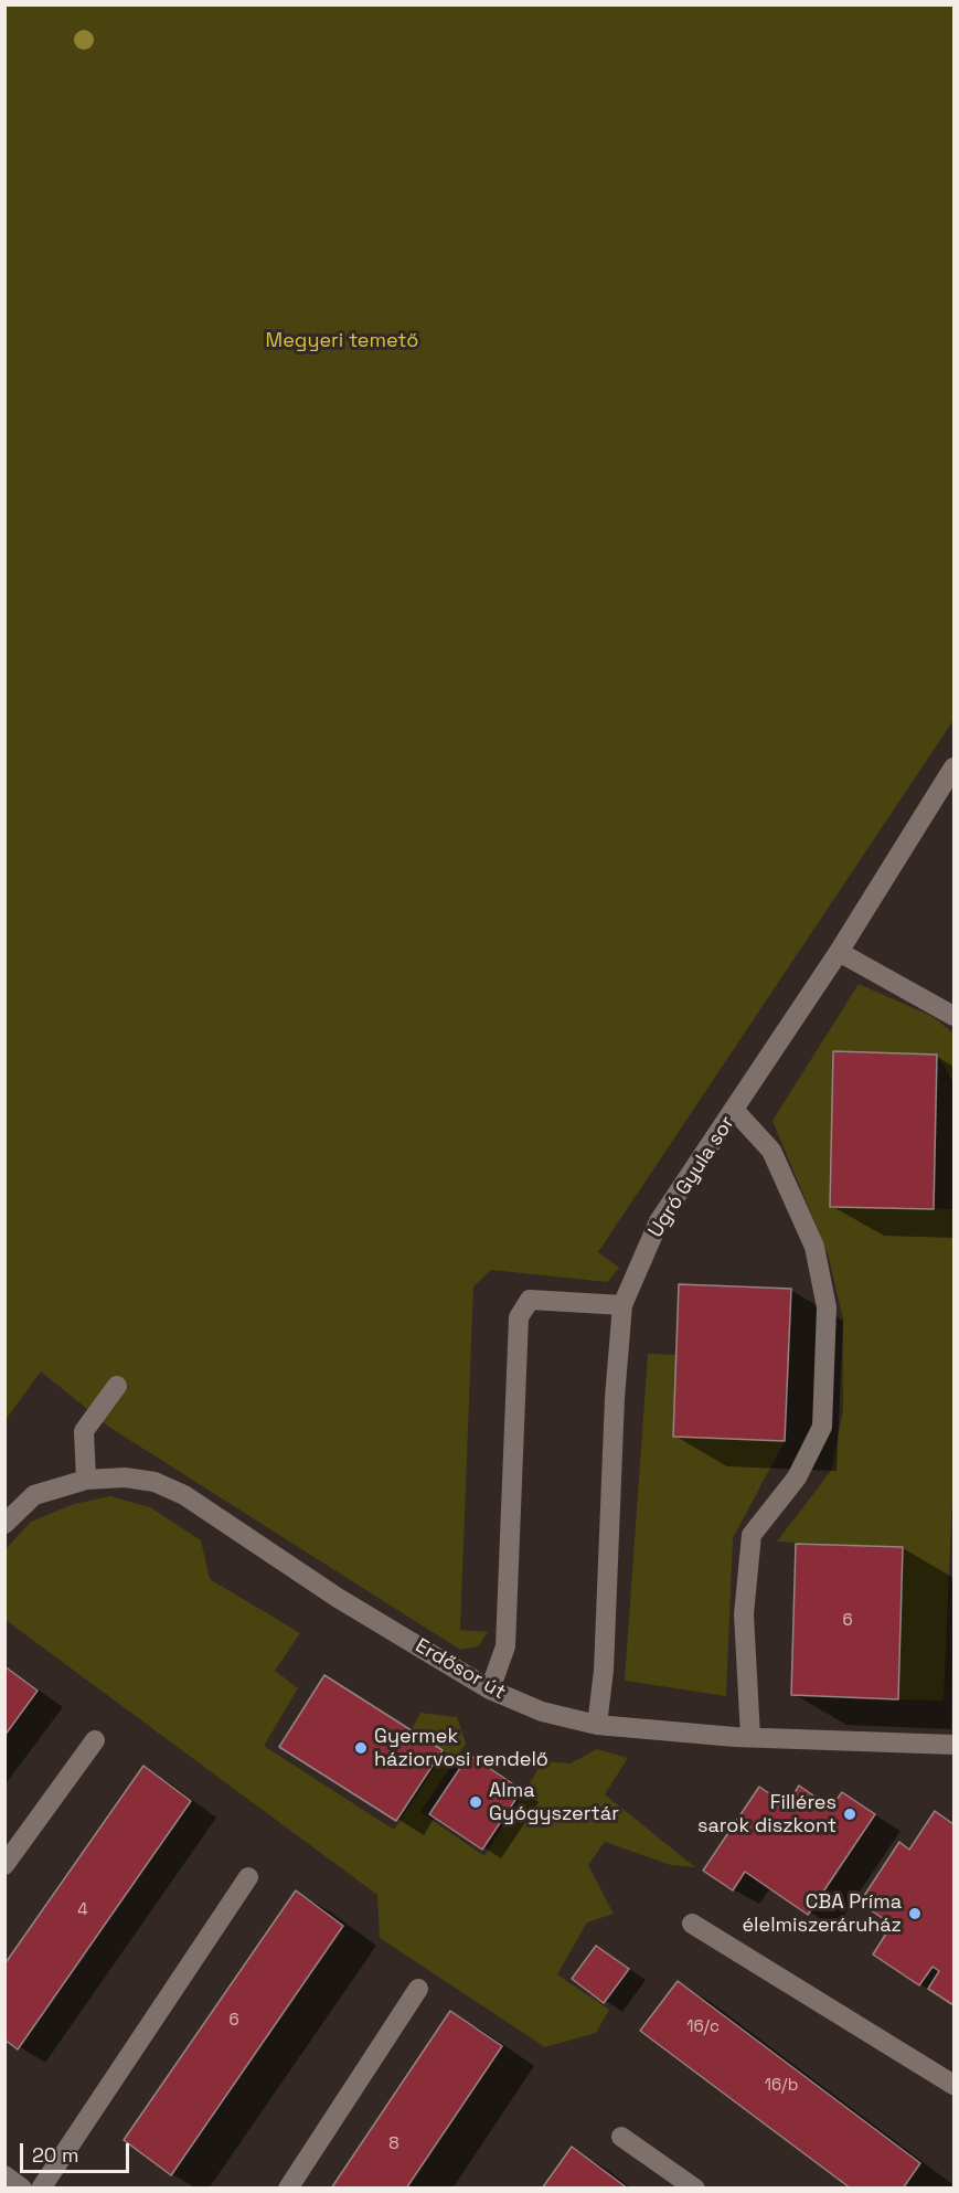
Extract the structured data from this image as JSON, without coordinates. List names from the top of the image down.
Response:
{
  "streets": {
    "street": ["Ugró Gyula sor", "Erdősor út"]
  },
  "crossings": [
    ["Ugró Gyula sor", "Erdősor út"]
  ],
  "parks": ["Megyeri temető"],
  "places": [
    "Gyermek háziorvosi rendelő",
    "Alma Gyógyszertár",
    "Filléres sarok diszkont",
    "CBA Príma élelmiszeráruház"
  ],
  "house_numbers": [
    "6",
    "4",
    "6",
    "16/c",
    "16/b",
    "8"
  ],
  "scale_bar": "20 m"
}
